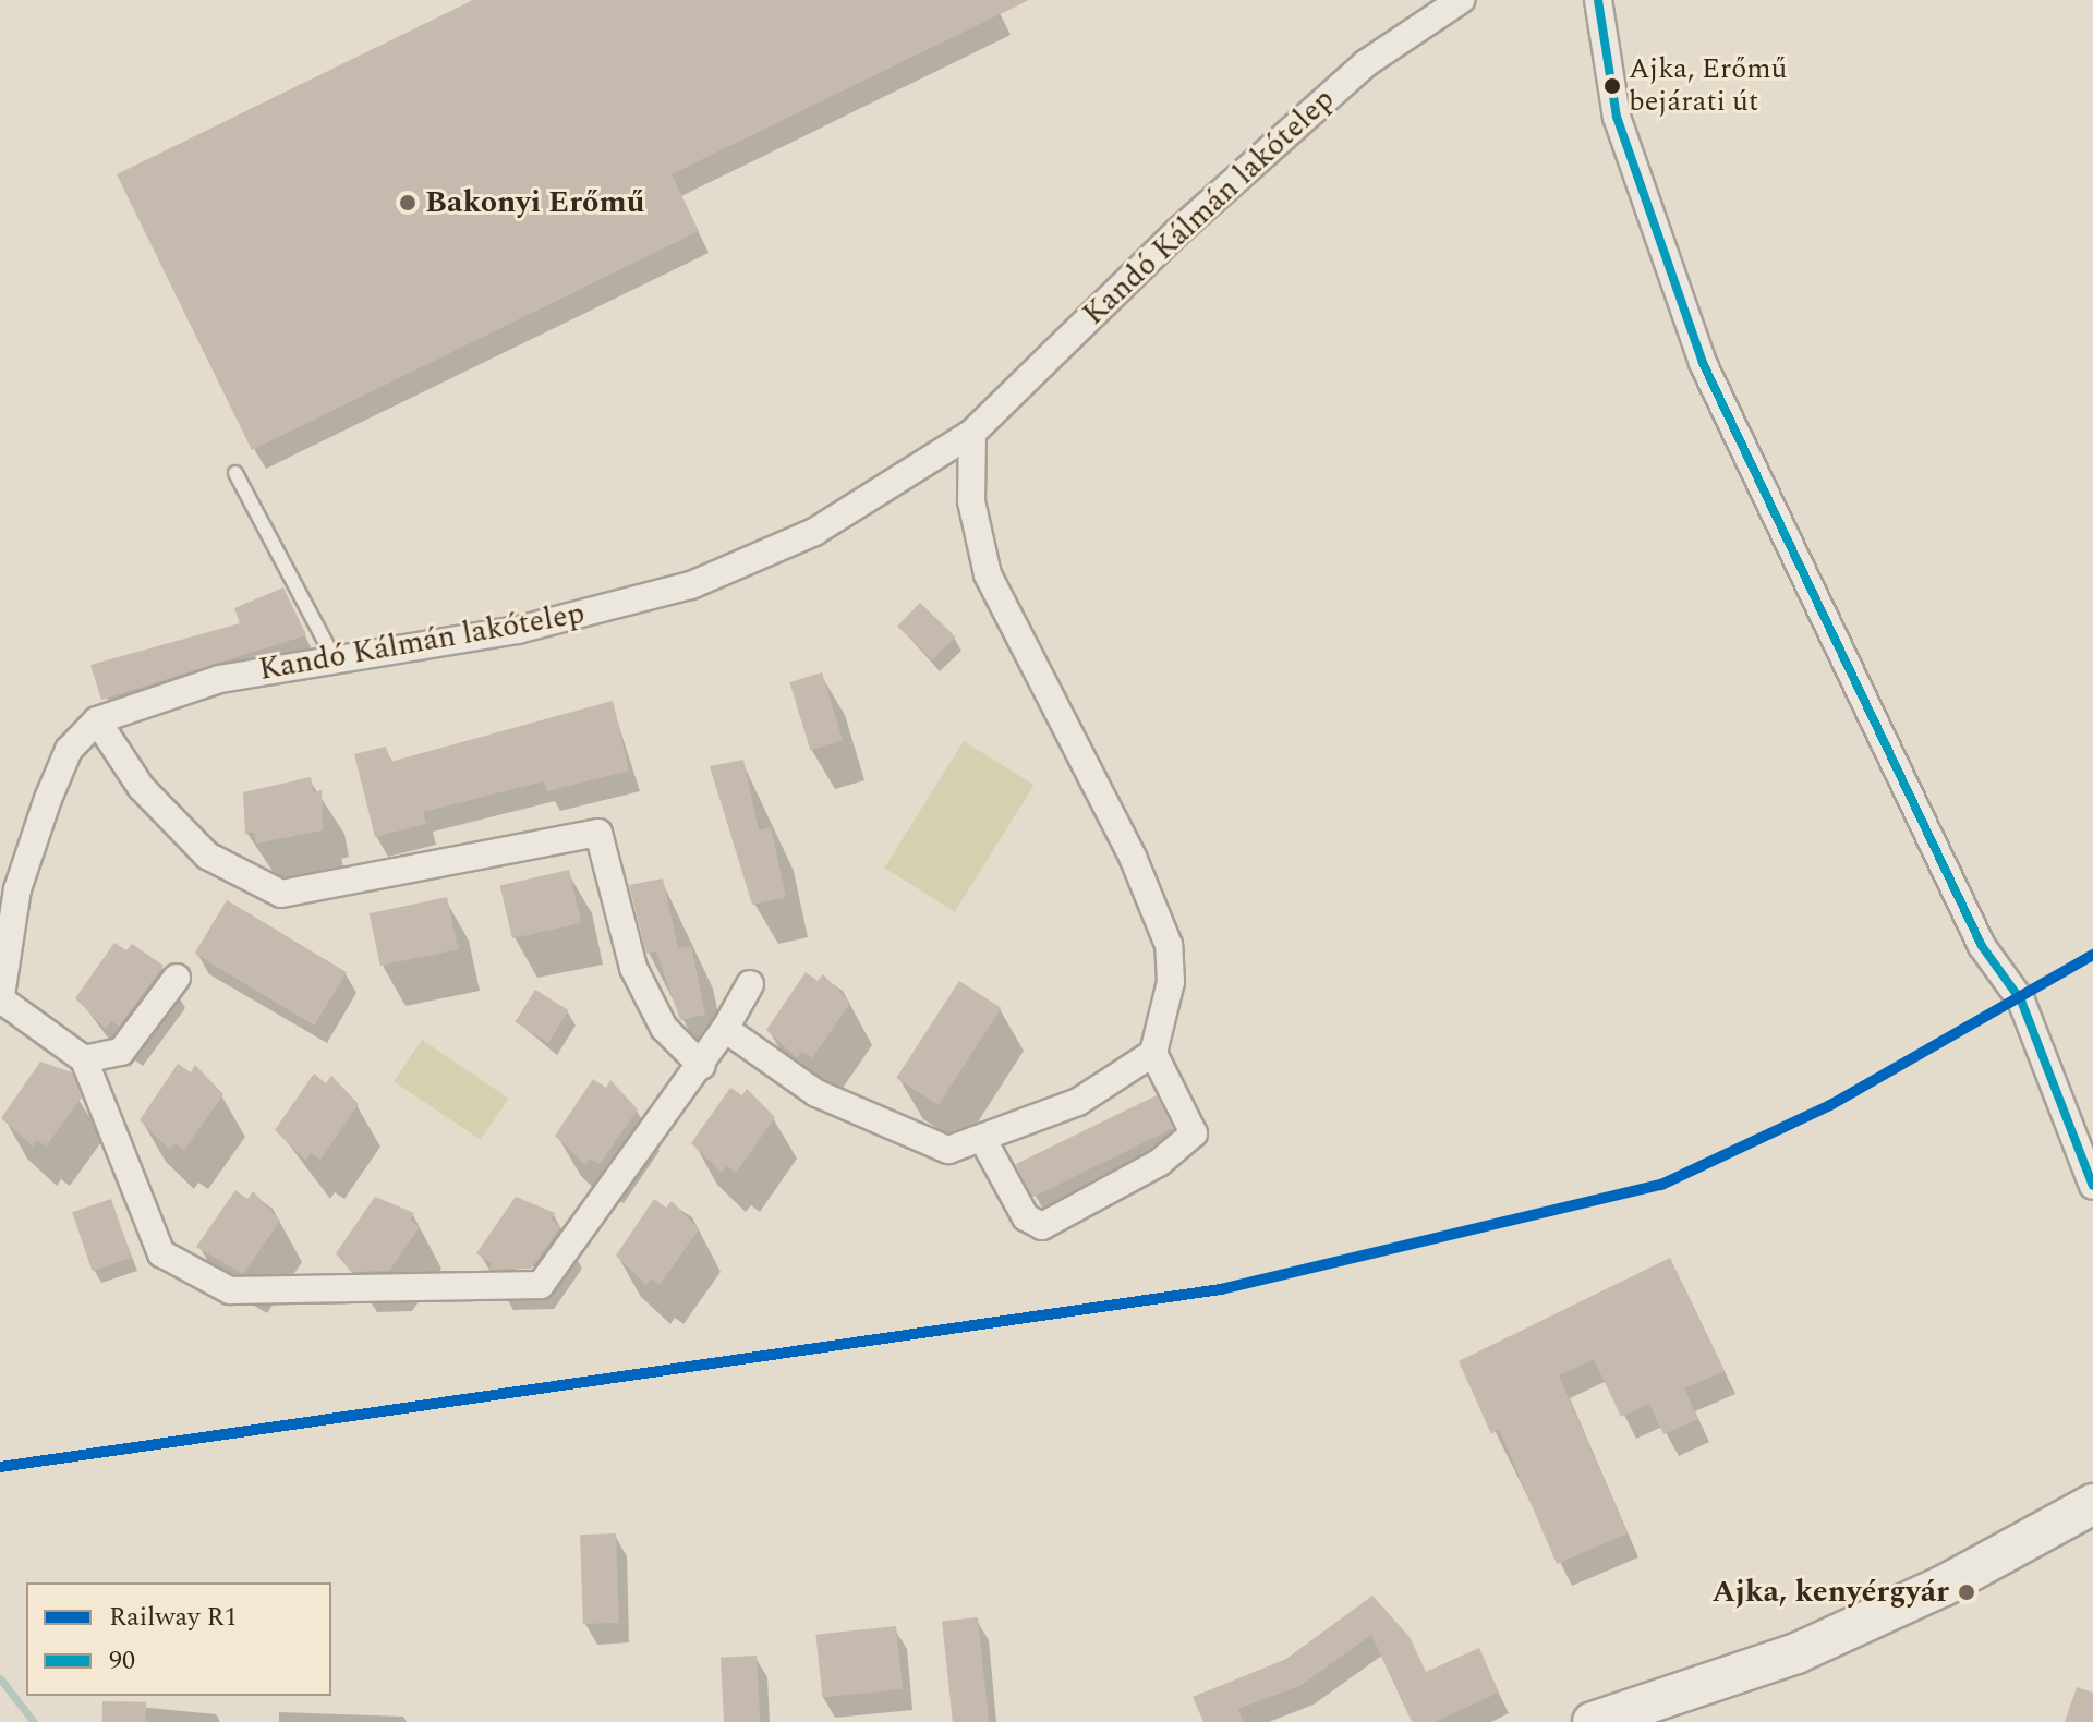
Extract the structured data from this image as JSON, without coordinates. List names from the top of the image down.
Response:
{
  "streets": {
    "street": ["Kandó Kálmán lakótelep"]
  },
  "places": ["Ajka, Erőmű bejárati út", "Bakonyi Erőmű", "Ajka, kenyérgyár"],
  "lines": ["transit line 90", "rail line R1"],
  "legend": ["Railway R1", "90"]
}
